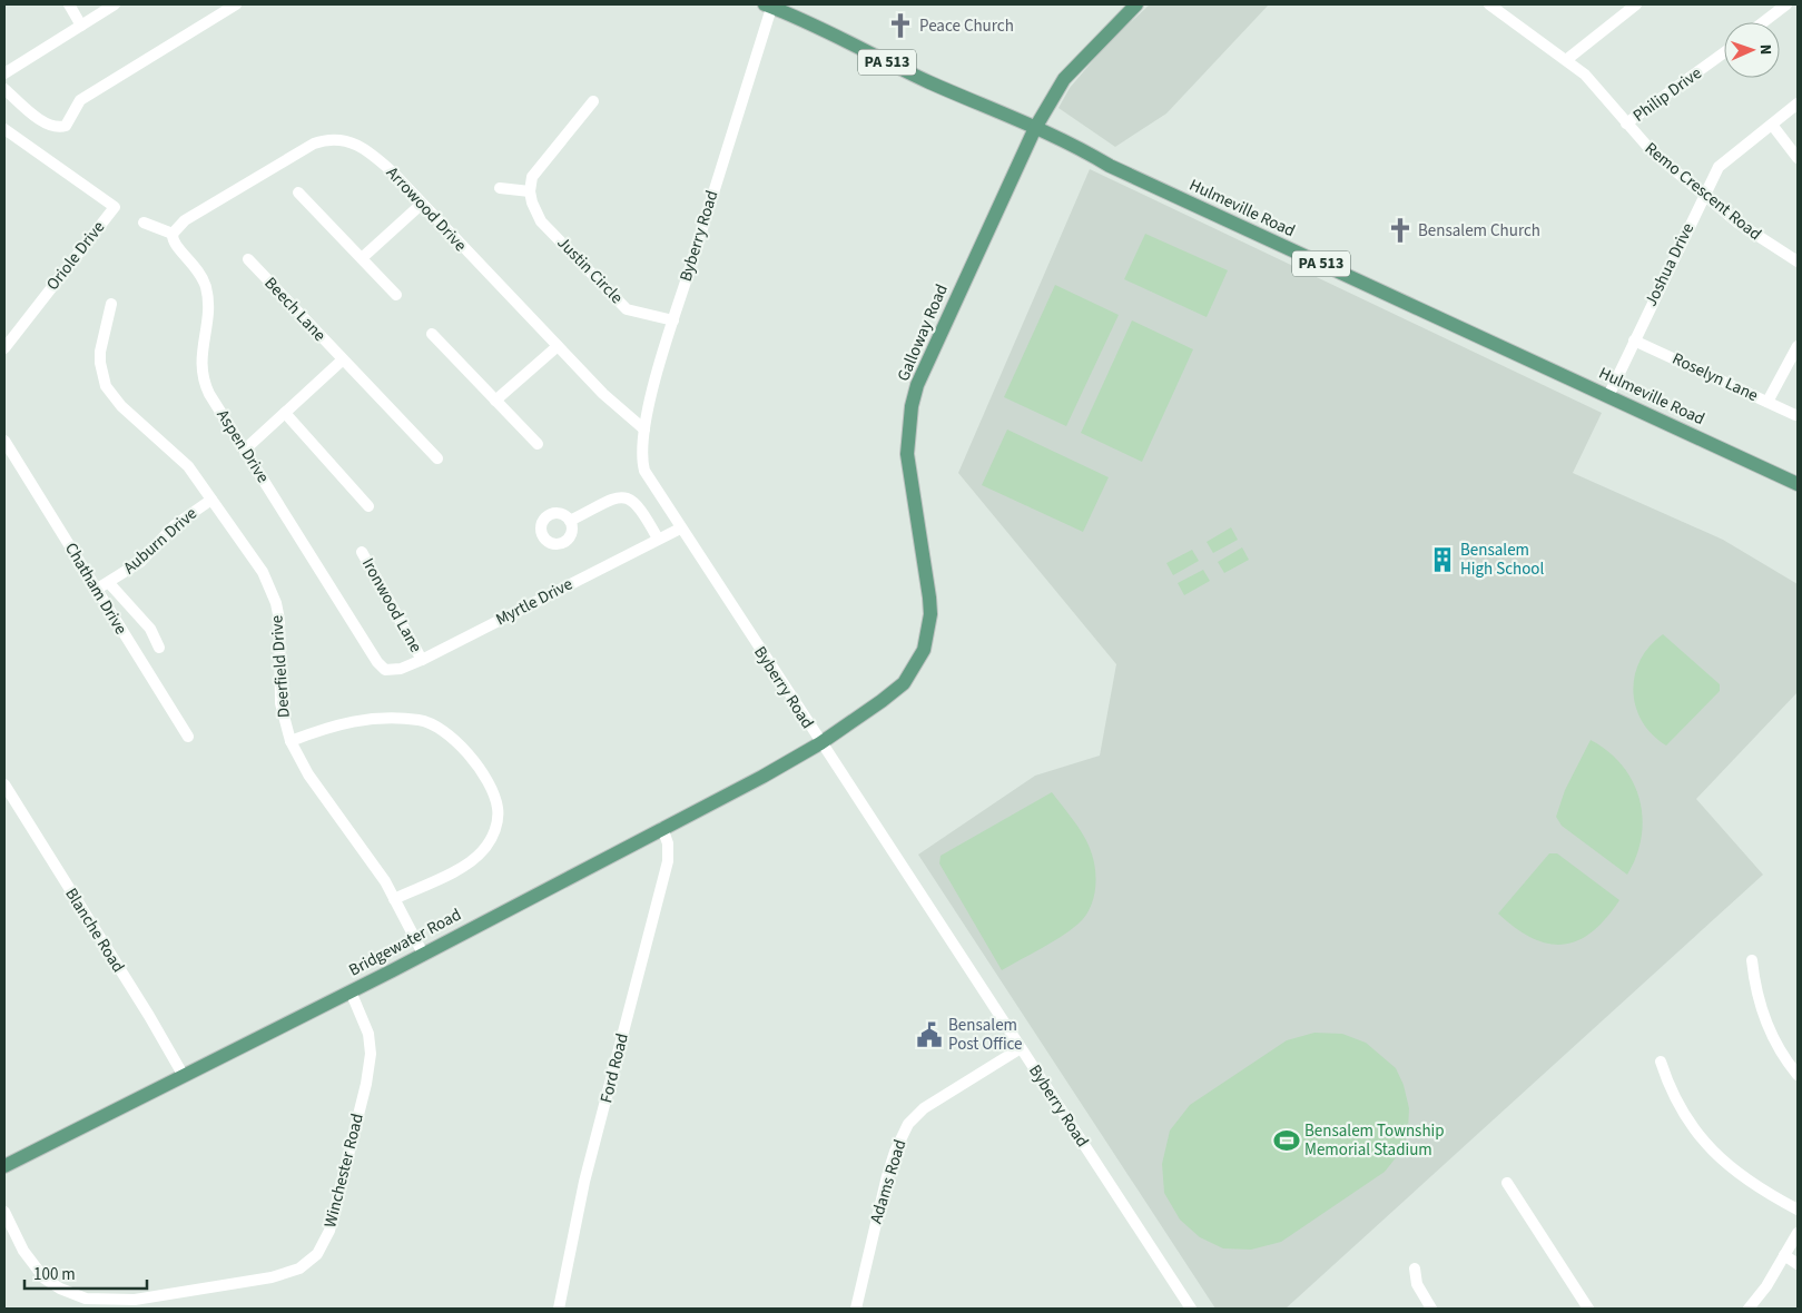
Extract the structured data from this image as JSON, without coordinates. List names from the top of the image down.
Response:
{
  "streets": {
    "main road": [
      "PA 513",
      "Hulmeville Road",
      "Galloway Road",
      "Bridgewater Road"
    ],
    "street": [
      "Philip Drive",
      "Remo Crescent Road",
      "Arrowood Drive",
      "Byberry Road",
      "Oriole Drive",
      "Joshua Drive",
      "Justin Circle",
      "Beech Lane",
      "Roselyn Lane",
      "Aspen Drive",
      "Auburn Drive",
      "Chatham Drive",
      "Myrtle Drive",
      "Ironwood Lane",
      "Deerfield Drive",
      "Blanche Road",
      "Ford Road",
      "Winchester Road",
      "Adams Road"
    ]
  },
  "crossings": [
    ["Philip Drive", "Remo Crescent Road"],
    ["Remo Crescent Road", "Joshua Drive"],
    ["Hulmeville Road", "Byberry Road"],
    ["Hulmeville Road", "Joshua Drive"],
    ["Hulmeville Road", "Galloway Road"],
    ["Arrowood Drive", "Byberry Road"],
    ["Arrowood Drive", "Aspen Drive"],
    ["Byberry Road", "Justin Circle"],
    ["Byberry Road", "Galloway Road"],
    ["Byberry Road", "Myrtle Drive"],
    ["Byberry Road", "Bridgewater Road"],
    ["Byberry Road", "Adams Road"],
    ["Joshua Drive", "Roselyn Lane"],
    ["Galloway Road", "Bridgewater Road"],
    ["Aspen Drive", "Myrtle Drive"],
    ["Auburn Drive", "Chatham Drive"],
    ["Auburn Drive", "Deerfield Drive"],
    ["Myrtle Drive", "Ironwood Lane"],
    ["Deerfield Drive", "Bridgewater Road"],
    ["Blanche Road", "Bridgewater Road"],
    ["Bridgewater Road", "Ford Road"],
    ["Bridgewater Road", "Winchester Road"]
  ],
  "places": {
    "church": ["Peace Church", "Bensalem Church"],
    "building": ["Bensalem High School"],
    "public building": ["Bensalem Post Office"],
    "sports": ["Bensalem Township Memorial Stadium"]
  },
  "scale_bar": "100 m",
  "north": "right"
}
